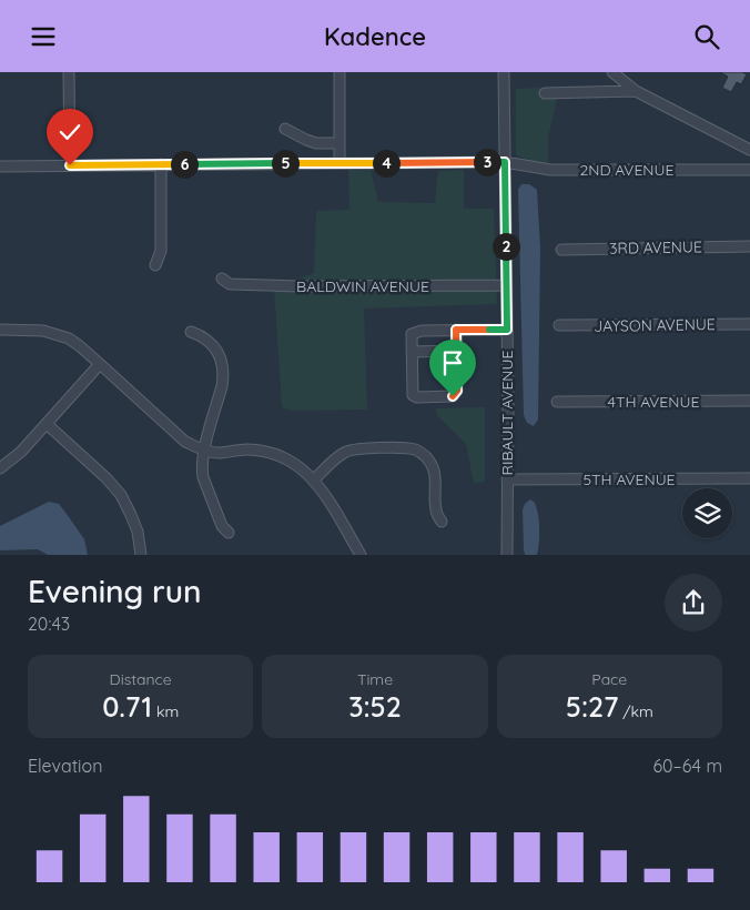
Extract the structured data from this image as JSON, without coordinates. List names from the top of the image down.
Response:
{
  "streets": {
    "street": [
      "2ND AVENUE",
      "3RD AVENUE",
      "BALDWIN AVENUE",
      "JAYSON AVENUE",
      "4TH AVENUE",
      "RIBAULT AVENUE",
      "5TH AVENUE"
    ]
  },
  "crossings": [
    ["2ND AVENUE", "RIBAULT AVENUE"],
    ["BALDWIN AVENUE", "RIBAULT AVENUE"],
    ["RIBAULT AVENUE", "5TH AVENUE"]
  ],
  "page": {
    "header": "Kadence",
    "pins": [
      "3",
      "4",
      "5",
      "6",
      "2"
    ],
    "heading": ["Evening run", "20:43"],
    "stats": [
      ["Distance", "0.71 km"],
      ["Time", "3:52"],
      ["Pace", "5:27 /km"]
    ],
    "chart": ["Elevation", "60–64 m"]
  }
}
